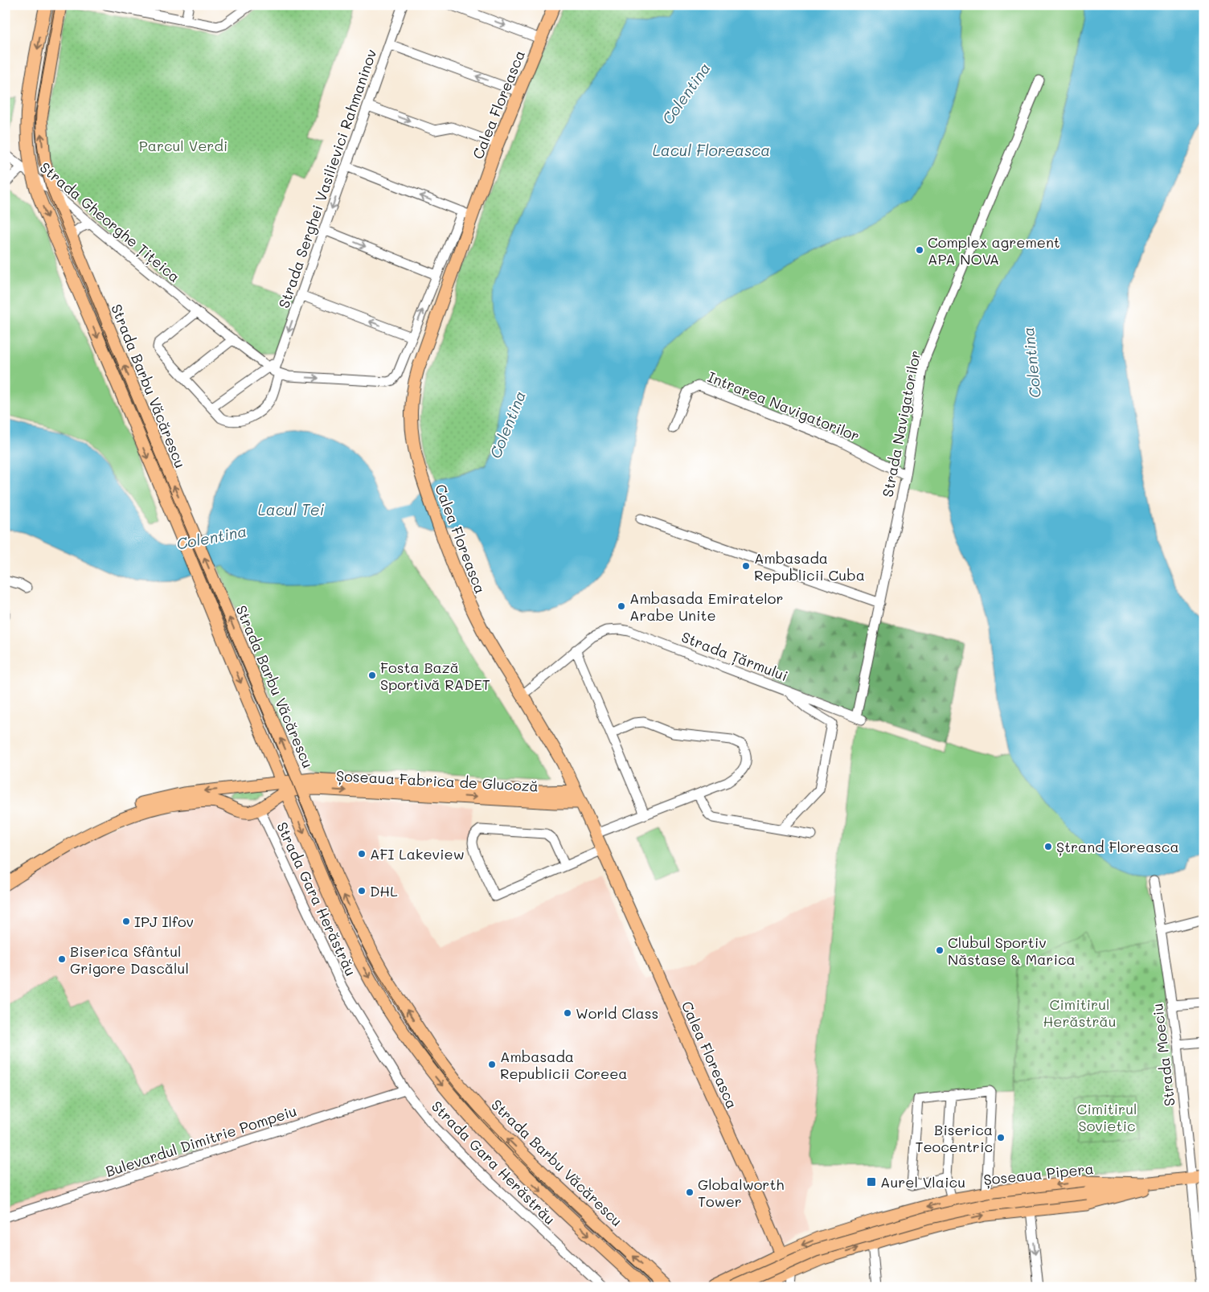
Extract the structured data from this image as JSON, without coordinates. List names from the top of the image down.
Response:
{
  "streets": {
    "main road": [
      "Calea Floreasca",
      "Strada Barbu Văcărescu",
      "Șoseaua Fabrica de Glucoză",
      "Șoseaua Pipera"
    ],
    "street": [
      "Strada Serghei Vasilievici Rahmaninov",
      "Strada Gheorghe Țițeica",
      "Intrarea Navigatorilor",
      "Strada Navigatorilor",
      "Strada Țărmului",
      "Strada Gara Herăstrău",
      "Strada Moeciu",
      "Bulevardul Dimitrie Pompeiu"
    ]
  },
  "crossings": [
    ["Calea Floreasca", "Strada Gheorghe Țițeica"],
    ["Calea Floreasca", "Strada Țărmului"],
    ["Calea Floreasca", "Șoseaua Fabrica de Glucoză"],
    ["Calea Floreasca", "Șoseaua Pipera"],
    ["Strada Serghei Vasilievici Rahmaninov", "Strada Gheorghe Țițeica"],
    ["Strada Gheorghe Țițeica", "Strada Barbu Văcărescu"],
    ["Strada Barbu Văcărescu", "Șoseaua Fabrica de Glucoză"],
    ["Intrarea Navigatorilor", "Strada Navigatorilor"],
    ["Strada Navigatorilor", "Strada Țărmului"],
    ["Șoseaua Fabrica de Glucoză", "Strada Gara Herăstrău"],
    ["Strada Gara Herăstrău", "Bulevardul Dimitrie Pompeiu"],
    ["Strada Moeciu", "Șoseaua Pipera"]
  ],
  "one_way": ["Strada Serghei Vasilievici Rahmaninov"],
  "water": ["Colentina", "Lacul Floreasca", "Lacul Tei"],
  "parks": ["Parcul Verdi", "Cimitirul Herăstrău", "Cimitirul Sovietic"],
  "places": {
    "other": [
      "Complex agrement APA NOVA",
      "Ambasada Republicii Cuba",
      "Ambasada Emiratelor Arabe Unite",
      "Fosta Bază Sportivă RADET",
      "Ștrand Floreasca",
      "AFI Lakeview",
      "DHL",
      "IPJ Ilfov",
      "Clubul Sportiv Năstase & Marica",
      "Biserica Sfântul Grigore Dascălul",
      "World Class",
      "Ambasada Republicii Coreea",
      "Biserica Teocentric",
      "Globalworth Tower"
    ],
    "transit": ["Aurel Vlaicu"]
  }
}
